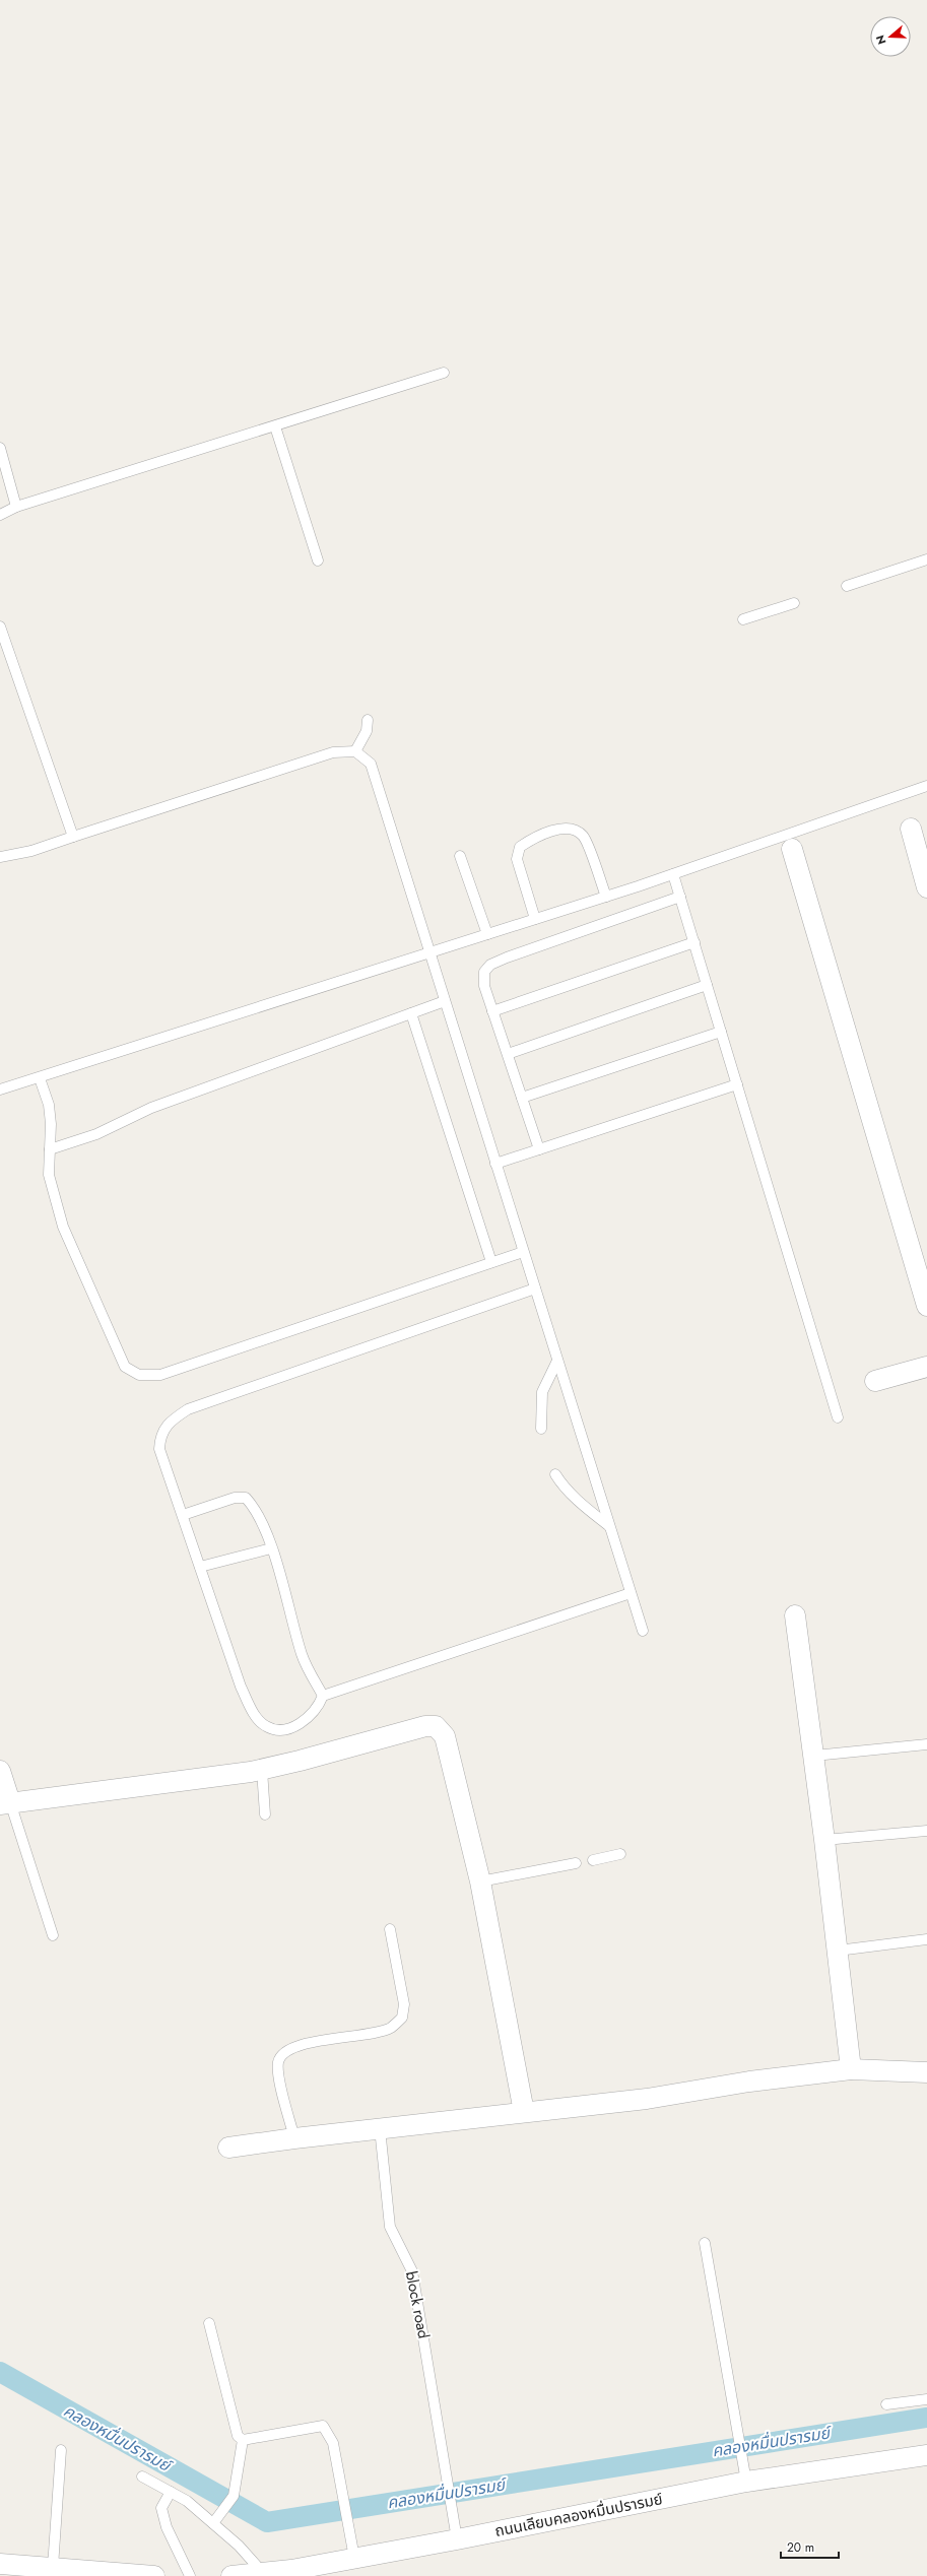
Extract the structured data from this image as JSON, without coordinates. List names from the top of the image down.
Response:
{
  "streets": {
    "street": ["ถนนเลียบคลองหมื่นปรารมย์"],
    "lane": ["block road"]
  },
  "crossings": [
    ["block road", "ถนนเลียบคลองหมื่นปรารมย์"]
  ],
  "water": ["คลองหมื่นปรารมย์"],
  "scale_bar": "20 m",
  "north": "left"
}
